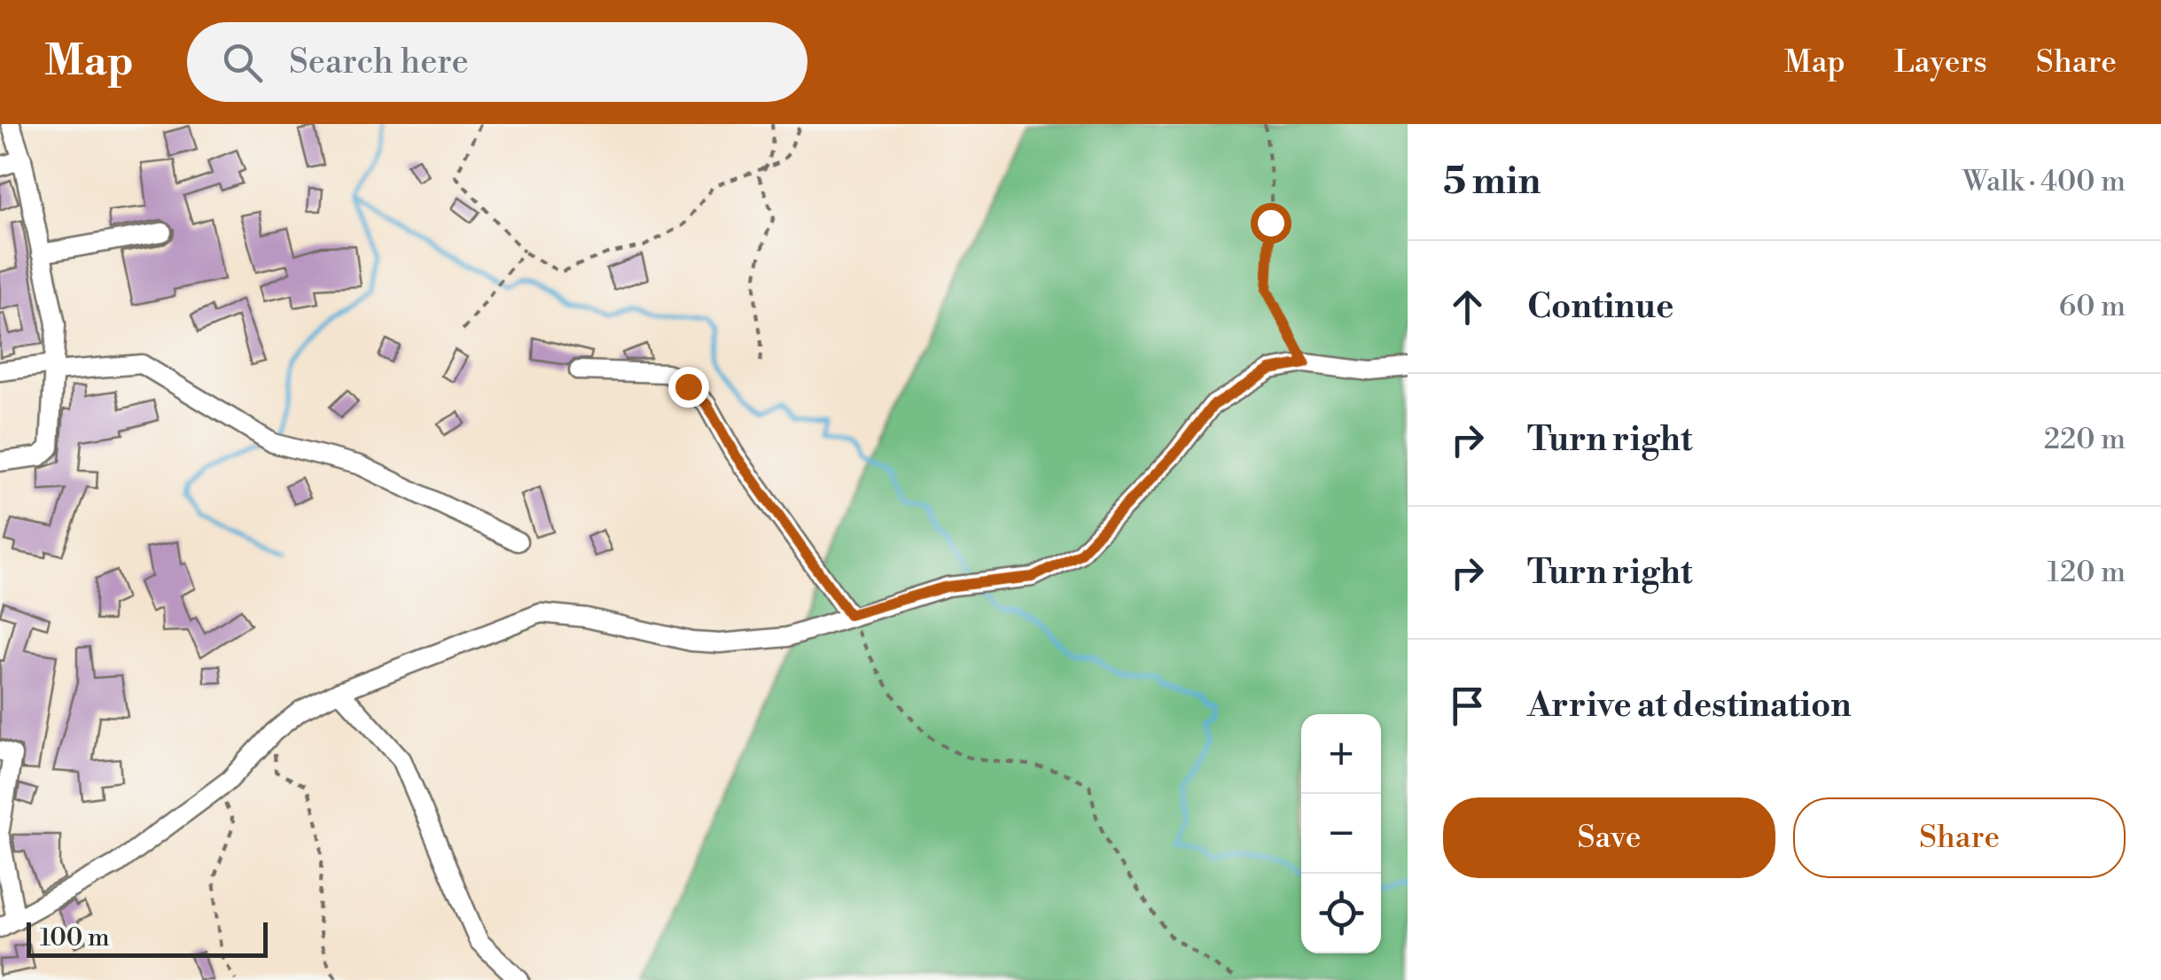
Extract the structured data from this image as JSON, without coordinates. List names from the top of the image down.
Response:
{
  "scale_bar": "100 m",
  "page": {
    "header": "Map",
    "search": "Search here",
    "nav": ["Map", "Layers", "Share"],
    "heading": ["5 min", "Walk · 400 m"],
    "list": [
      ["Continue", "60 m"],
      ["Turn right", "220 m"],
      ["Turn right", "120 m"],
      "Arrive at destination"
    ],
    "map_buttons": ["+", "−"],
    "buttons": ["Save", "Share"],
    "scale": "100 m"
  }
}
